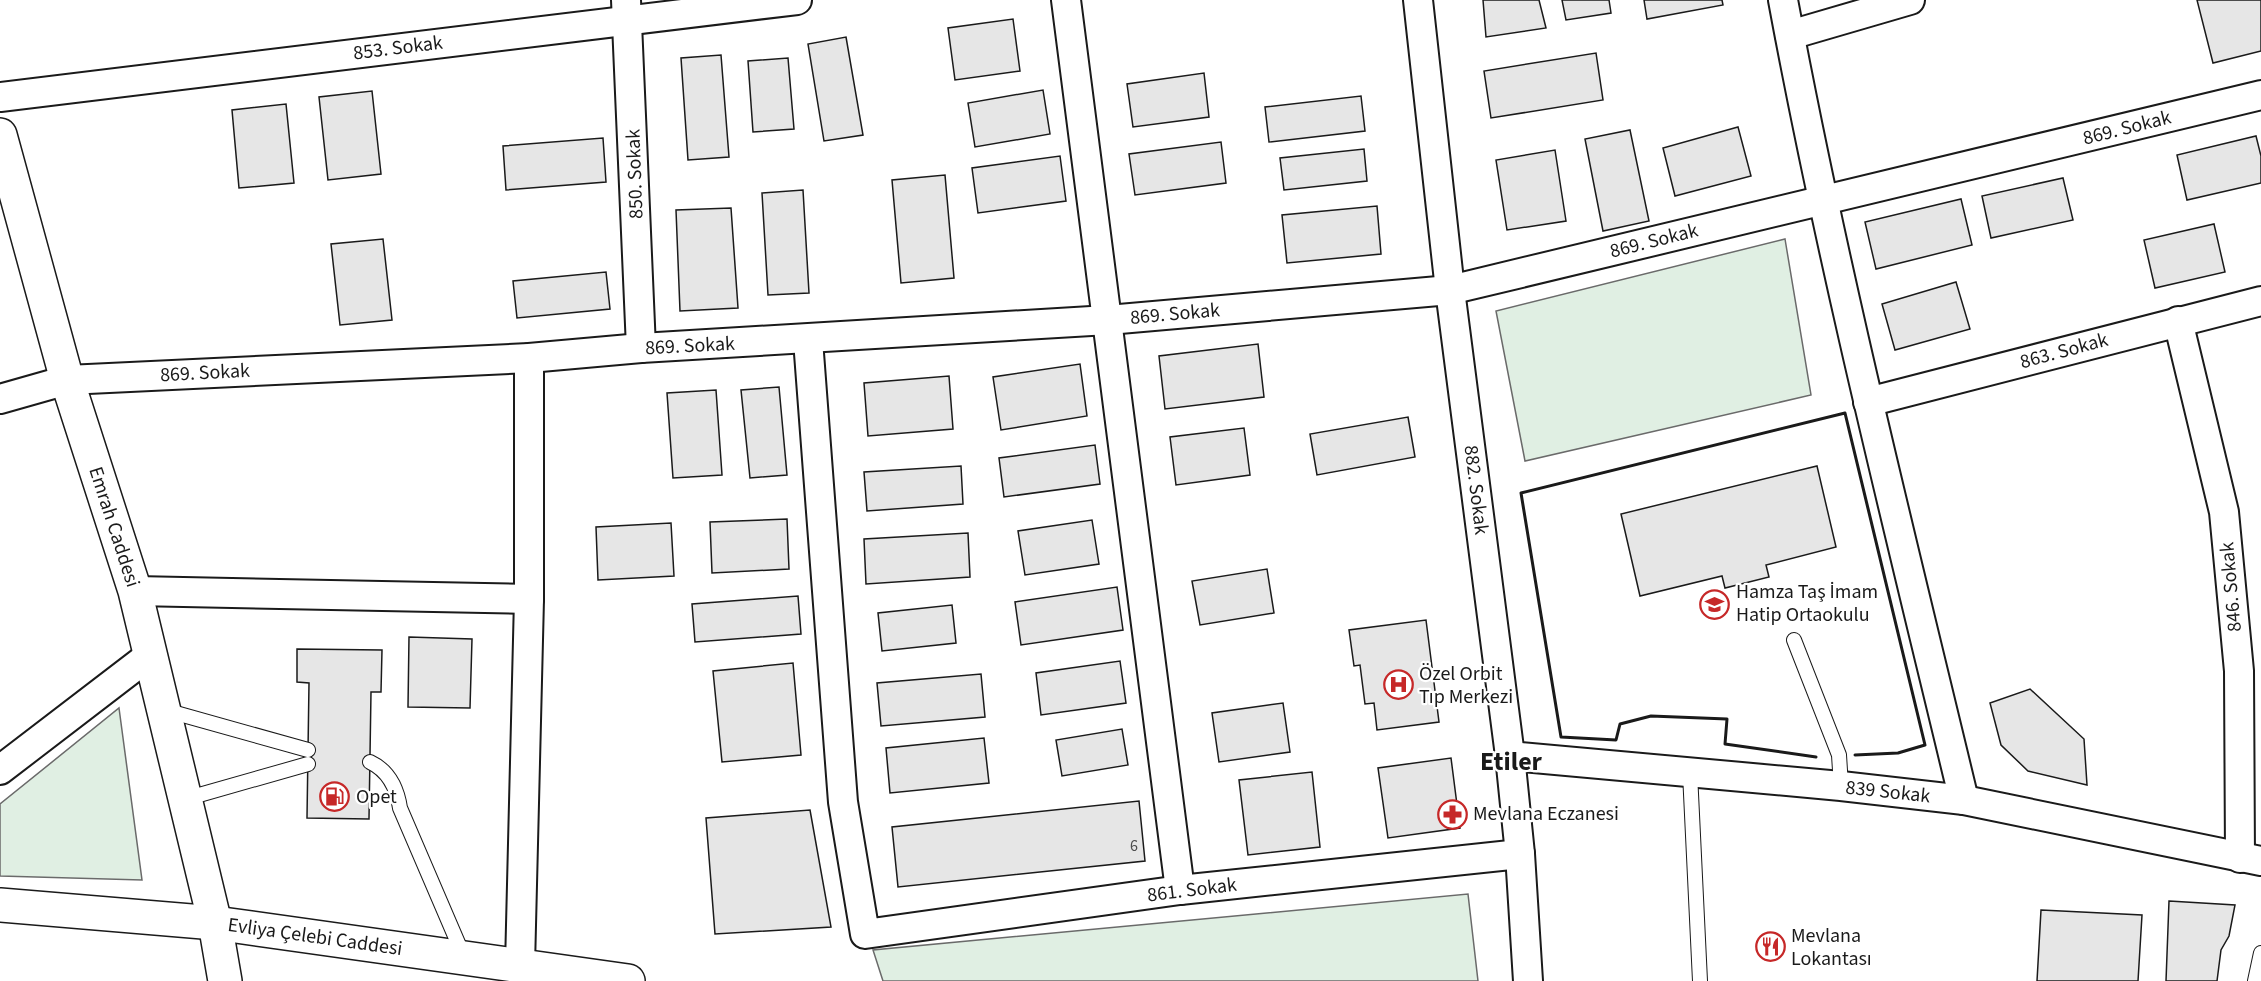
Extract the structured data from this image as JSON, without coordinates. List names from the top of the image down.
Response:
{
  "streets": {
    "street": [
      "853. Sokak",
      "869. Sokak",
      "850. Sokak",
      "863. Sokak",
      "882. Sokak",
      "Emrah Caddesi",
      "846. Sokak",
      "839 Sokak",
      "861. Sokak",
      "Evliya Çelebi Caddesi"
    ]
  },
  "crossings": [
    ["853. Sokak", "850. Sokak"],
    ["869. Sokak", "850. Sokak"],
    ["869. Sokak", "882. Sokak"],
    ["869. Sokak", "Emrah Caddesi"],
    ["869. Sokak", "861. Sokak"],
    ["863. Sokak", "846. Sokak"],
    ["882. Sokak", "839 Sokak"],
    ["882. Sokak", "861. Sokak"],
    ["Emrah Caddesi", "Evliya Çelebi Caddesi"],
    ["846. Sokak", "839 Sokak"]
  ],
  "districts": ["Etiler"],
  "places": {
    "school or university": ["Hamza Taş İmam Hatip Ortaokulu"],
    "hospital": ["Özel Orbit Tıp Merkezi"],
    "fuel station": ["Opet"],
    "pharmacy": ["Mevlana Eczanesi"],
    "restaurant": ["Mevlana Lokantası"]
  },
  "house_numbers": ["6"]
}
